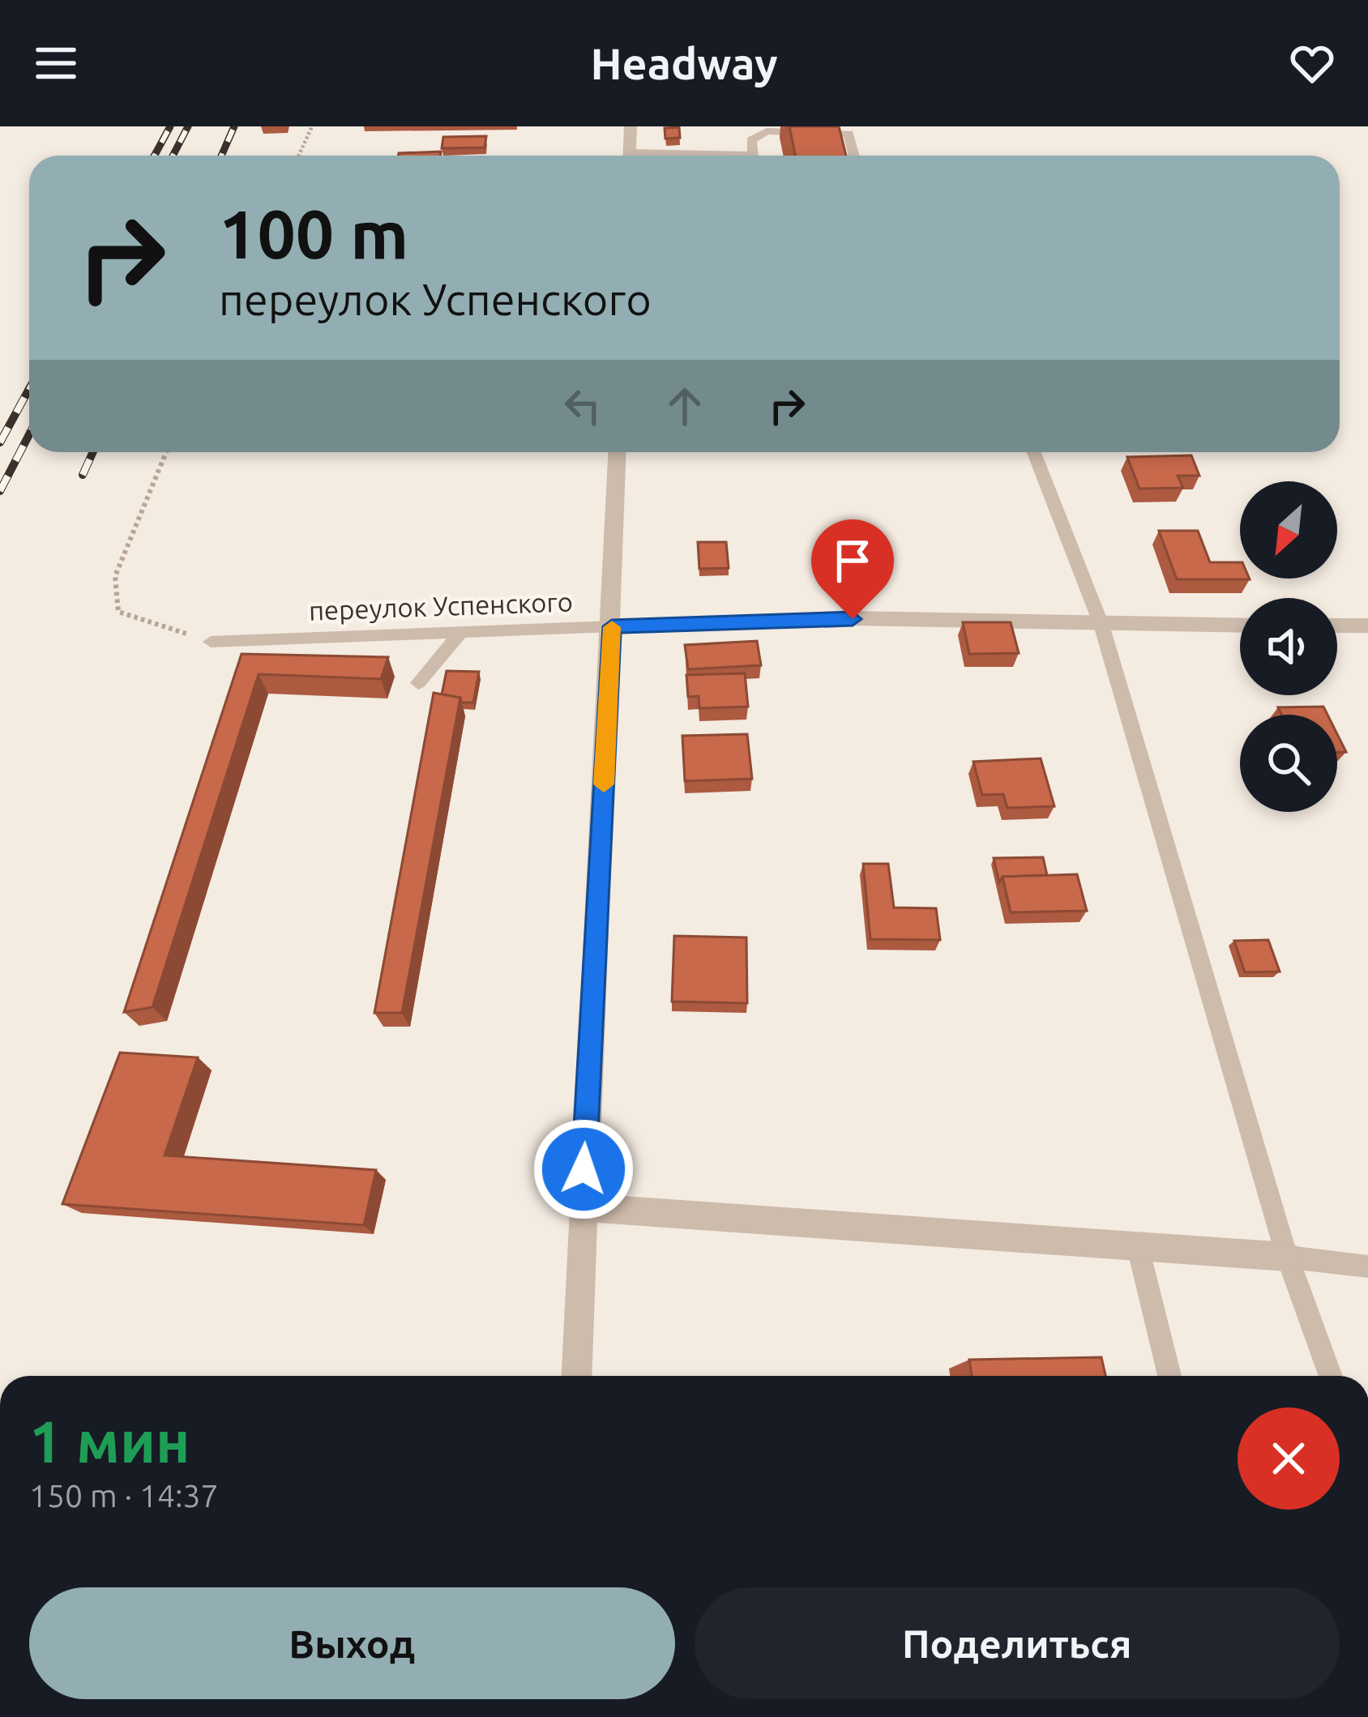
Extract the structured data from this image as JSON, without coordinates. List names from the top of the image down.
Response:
{
  "streets": {
    "street": ["переулок Успенского"]
  },
  "north": "bottom left",
  "page": {
    "header": "Headway",
    "turn": ["100 m", "переулок Успенского"],
    "heading": ["1 мин", "150 m · 14:37"],
    "buttons": ["Выход", "Поделиться"]
  }
}
